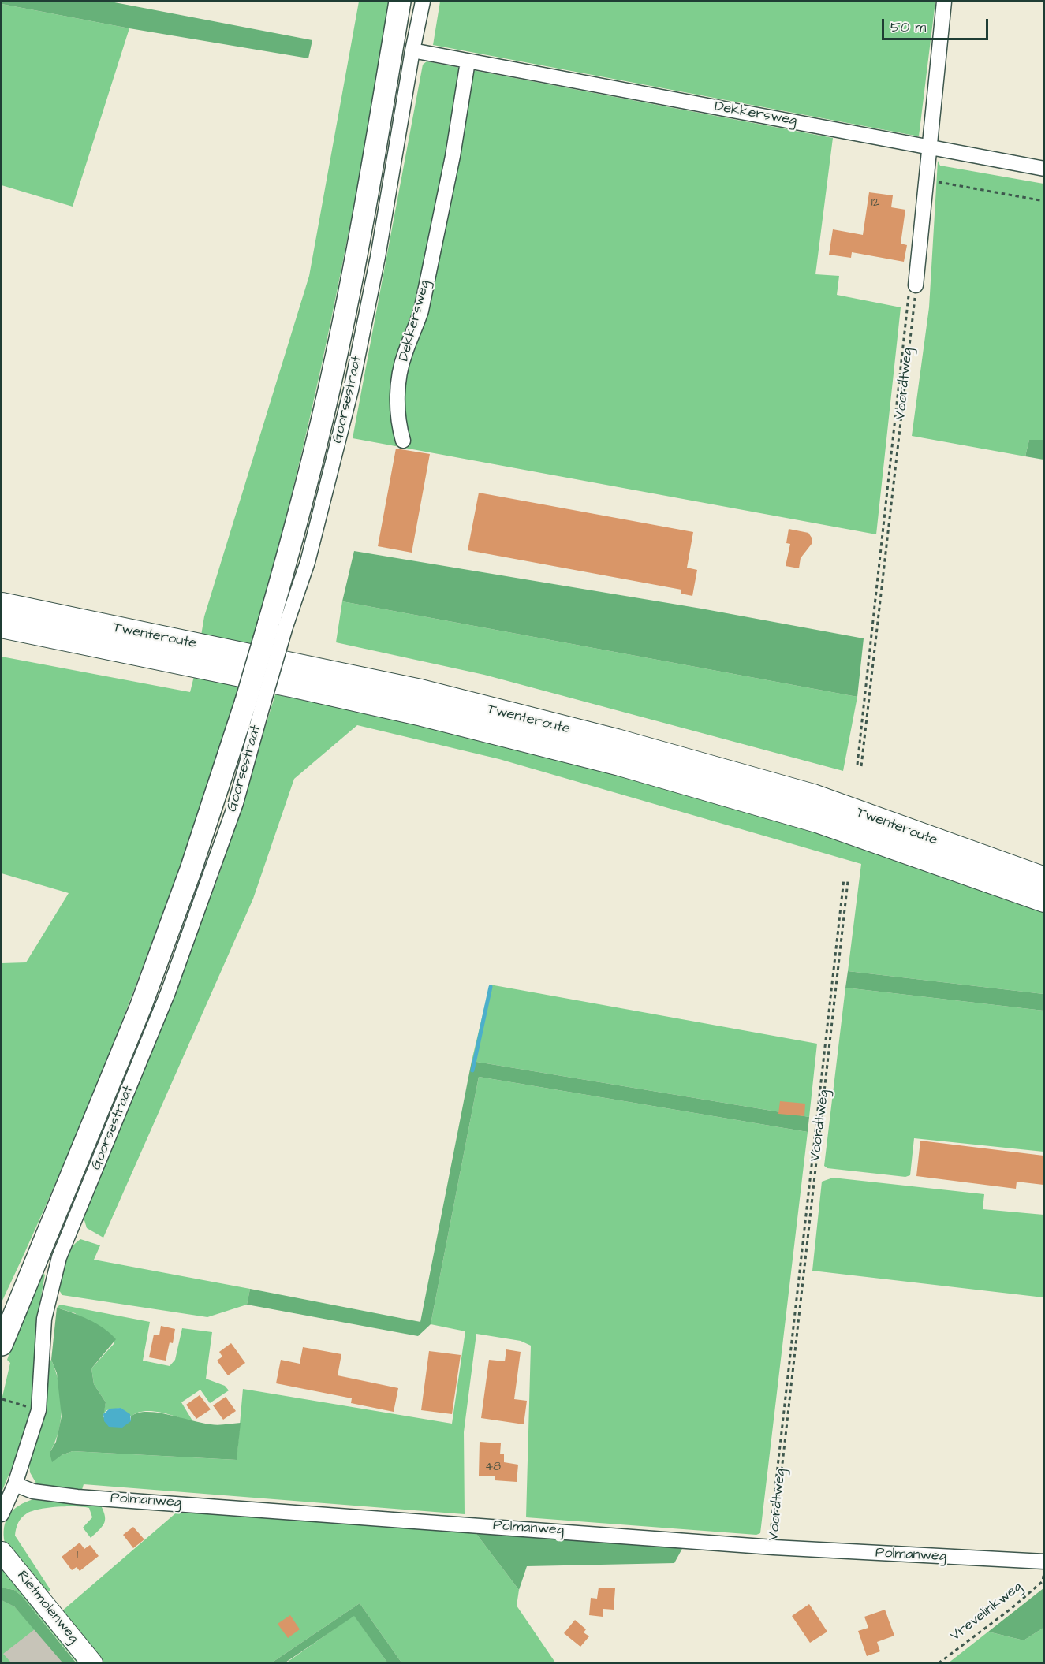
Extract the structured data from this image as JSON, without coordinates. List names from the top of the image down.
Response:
{
  "streets": {
    "highway": ["Twenteroute"],
    "main road": ["Goorsestraat"],
    "street": ["Dekkersweg", "Polmanweg", "Rietmolenweg"],
    "path": ["Voordtweg", "Vrevelinkweg"]
  },
  "crossings": [
    ["Dekkersweg", "Goorsestraat"],
    ["Voordtweg", "Polmanweg"],
    ["Goorsestraat", "Polmanweg"]
  ],
  "house_numbers": ["12", "48", "1"],
  "scale_bar": "50 m"
}
